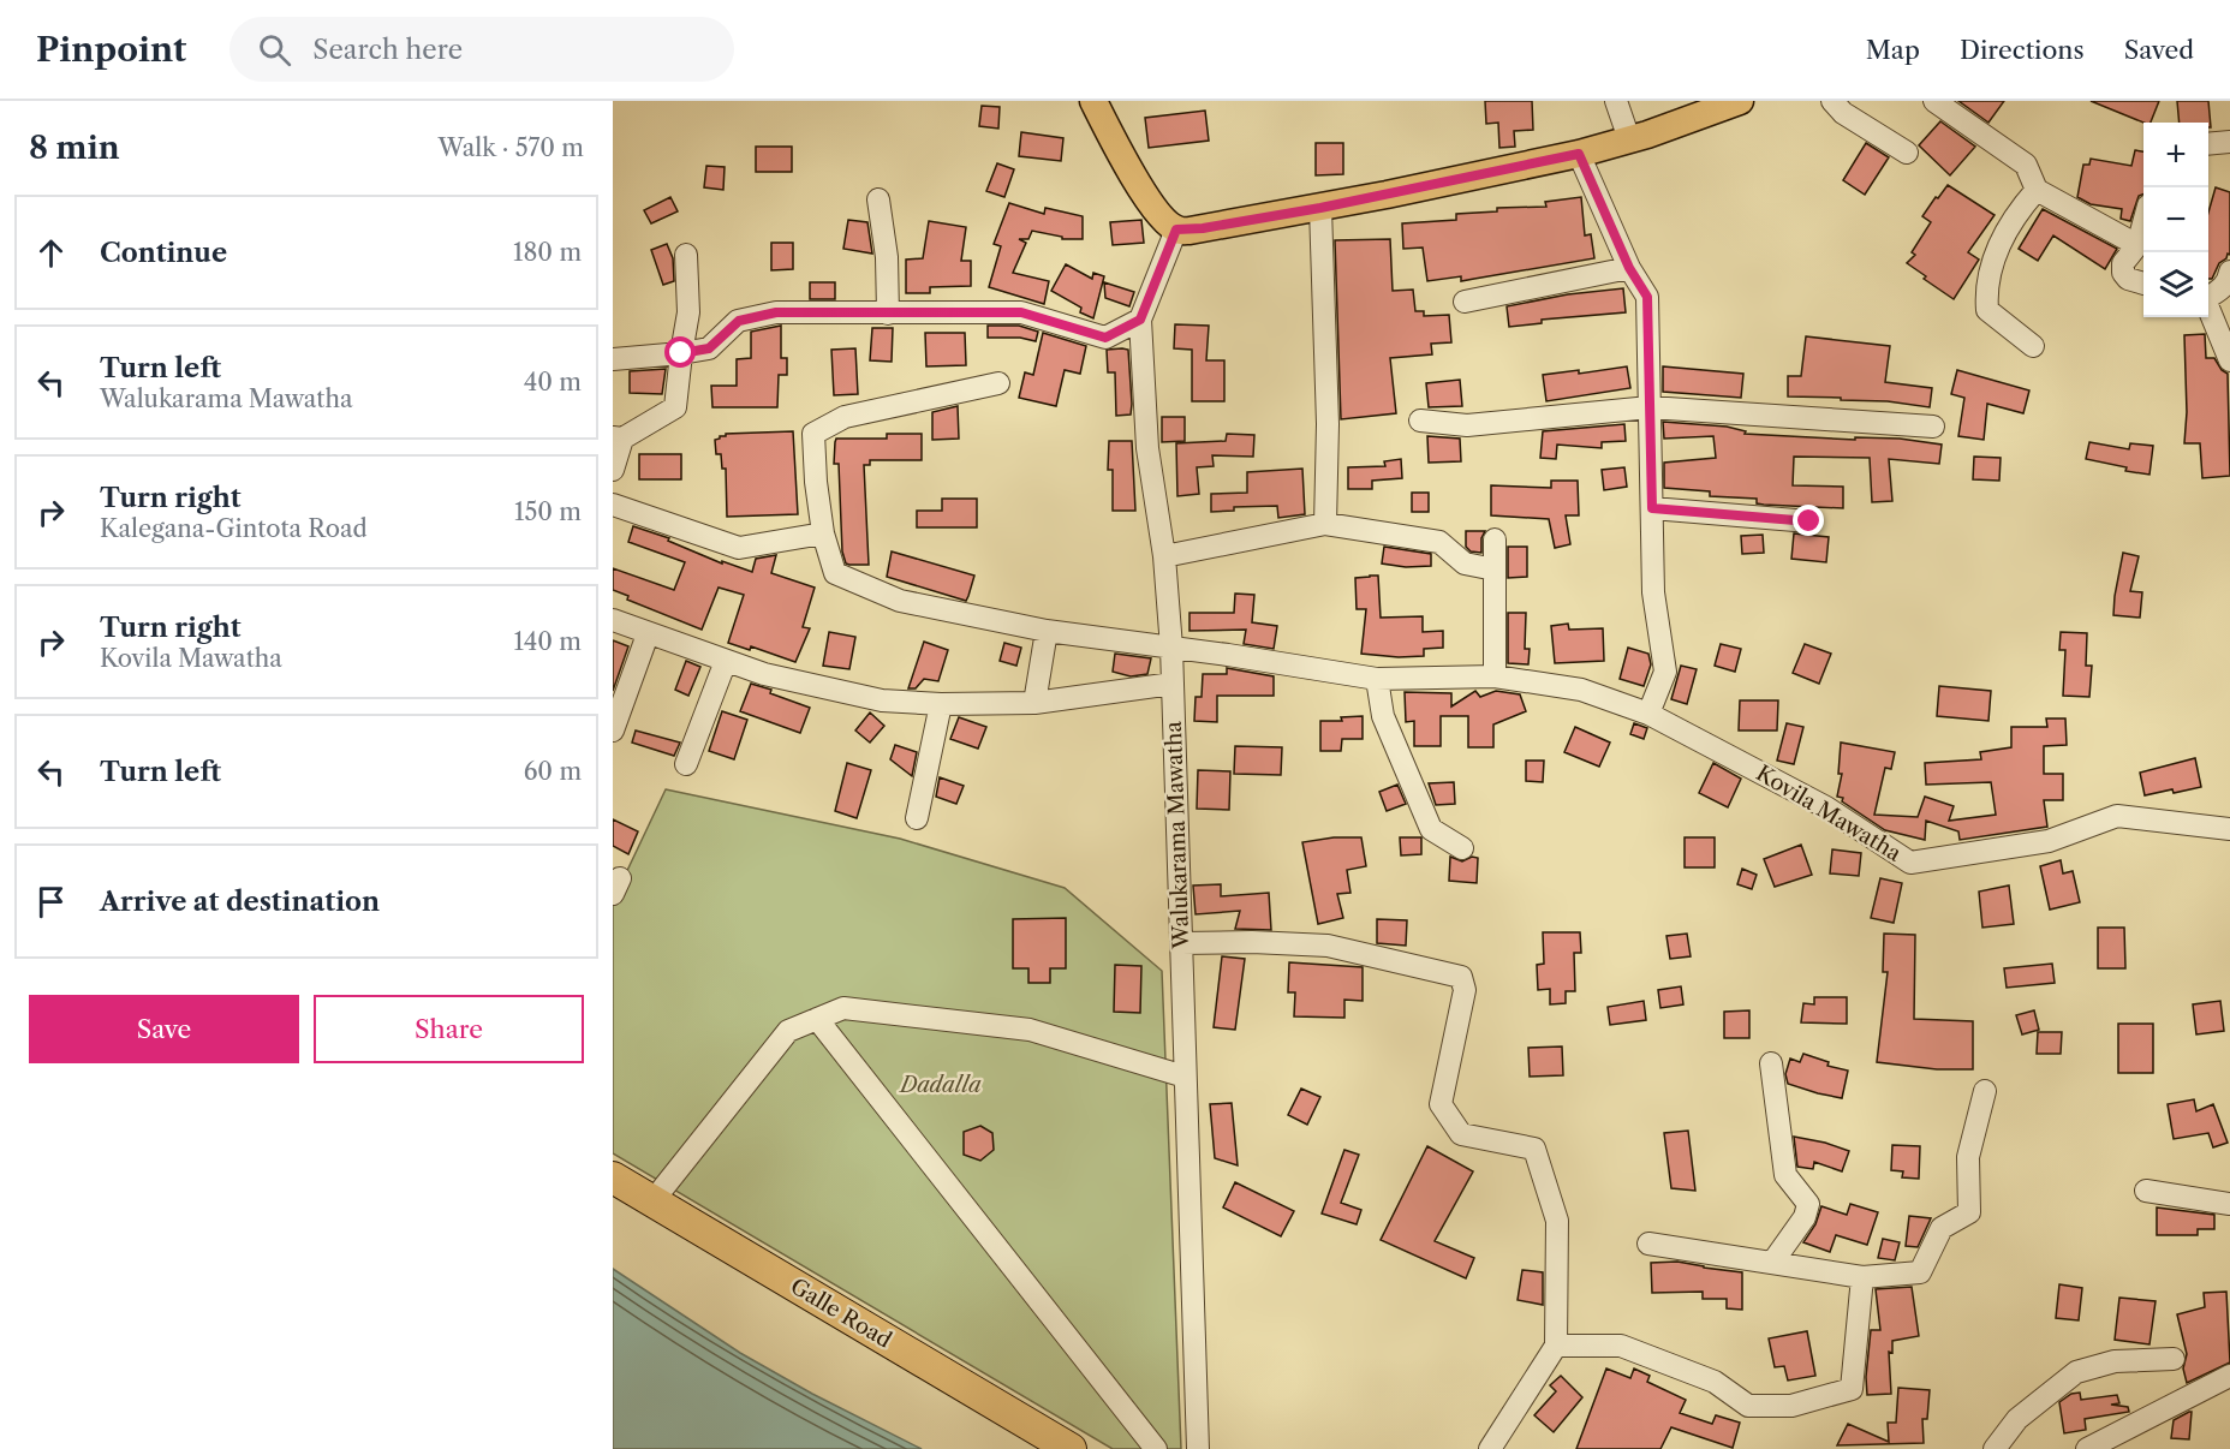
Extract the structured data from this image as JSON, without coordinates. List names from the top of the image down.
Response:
{
  "streets": {
    "highway": ["Galle Road"],
    "street": ["Kovila Mawatha", "Walukarama Mawatha"]
  },
  "crossings": [
    ["Kovila Mawatha", "Walukarama Mawatha"]
  ],
  "parks": ["Dadalla"],
  "page": {
    "header": "Pinpoint",
    "search": "Search here",
    "nav": ["Map", "Directions", "Saved"],
    "heading": ["8 min", "Walk · 570 m"],
    "map_buttons": ["+", "−"],
    "list": [
      ["Continue", "180 m"],
      ["Turn left", "Walukarama Mawatha", "40 m"],
      ["Turn right", "Kalegana-Gintota Road", "150 m"],
      ["Turn right", "Kovila Mawatha", "140 m"],
      ["Turn left", "60 m"],
      "Arrive at destination"
    ],
    "buttons": ["Save", "Share"]
  }
}
